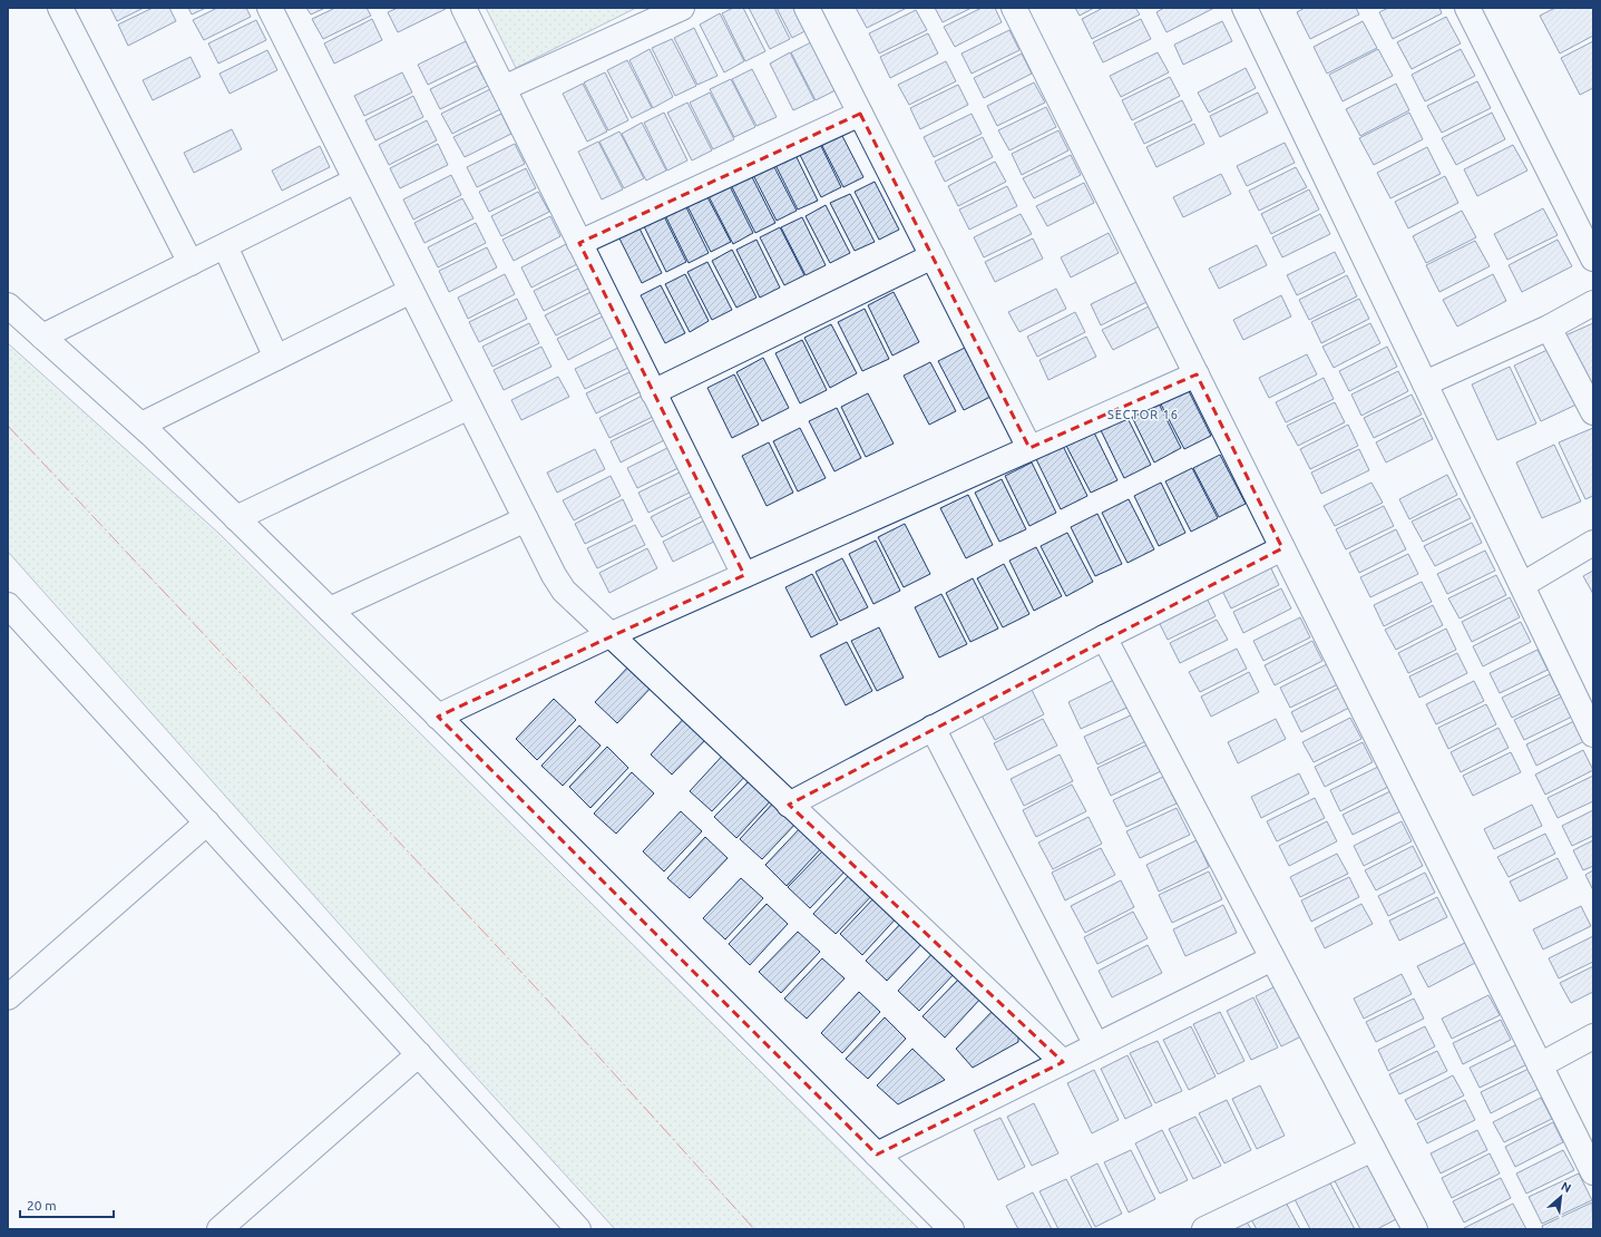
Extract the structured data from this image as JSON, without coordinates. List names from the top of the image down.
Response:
{
  "districts": ["SECTOR 16"],
  "scale_bar": "20 m",
  "north": "top right"
}
